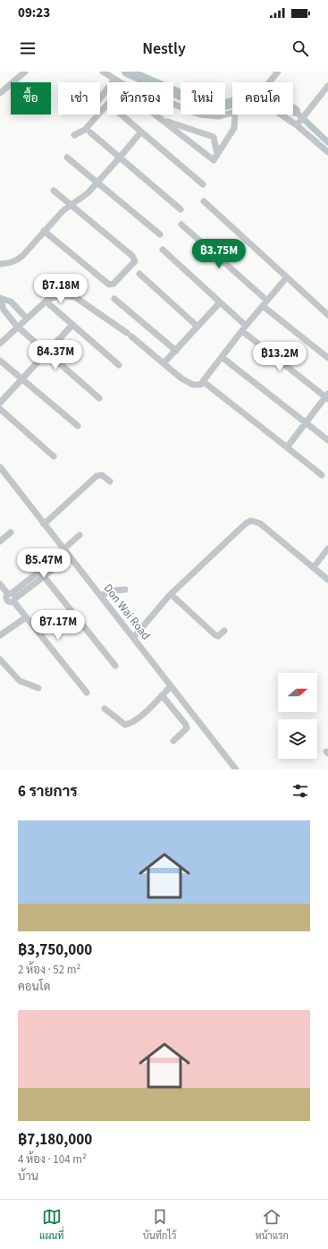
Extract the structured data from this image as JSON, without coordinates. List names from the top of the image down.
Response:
{
  "streets": {
    "street": ["Don Wai Road"]
  },
  "north": "right",
  "page": {
    "status": "09:23",
    "header": "Nestly",
    "chip": [
      "ซื้อ",
      "เช่า",
      "ตัวกรอง",
      "ใหม่",
      "คอนโด"
    ],
    "price": [
      "฿3.75M",
      "฿7.18M",
      "฿4.37M",
      "฿13.2M",
      "฿5.47M",
      "฿7.17M"
    ],
    "heading": "6 รายการ",
    "list": [
      {
        "name": "฿3,750,000",
        "note": "2 ห้อง · 52 m² · คอนโด"
      },
      {
        "name": "฿7,180,000",
        "note": "4 ห้อง · 104 m² · บ้าน"
      }
    ],
    "tabs": ["แผนที่", "บันทึกไว้", "หน้าแรก"]
  }
}
